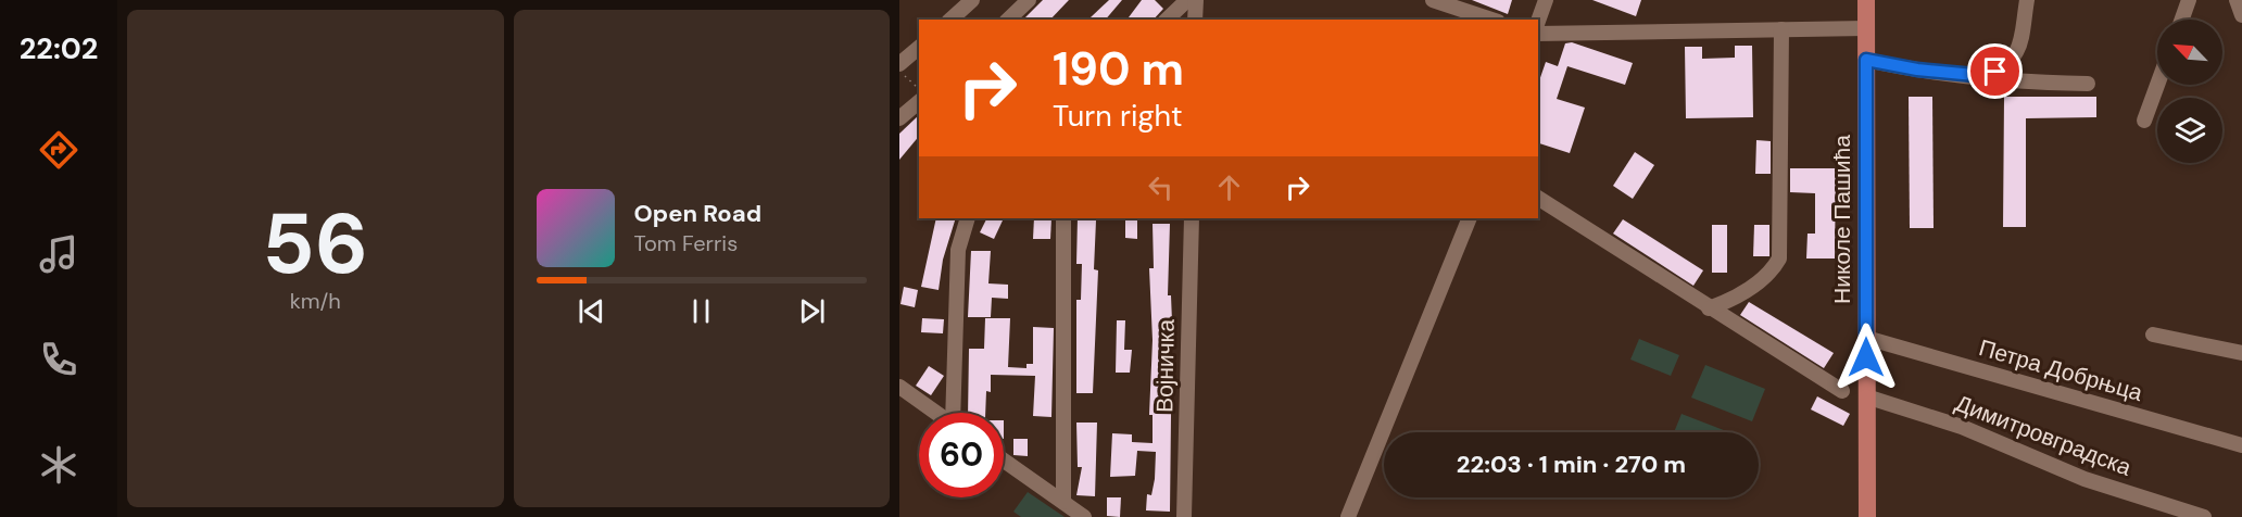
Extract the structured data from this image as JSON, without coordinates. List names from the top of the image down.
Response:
{
  "streets": {
    "main road": ["Николе Пашића"],
    "street": ["Војничка", "Петра Добрњца", "Димитровградска"]
  },
  "crossings": [
    ["Николе Пашића", "Петра Добрњца"],
    ["Николе Пашића", "Димитровградска"]
  ],
  "north": "top left",
  "page": {
    "tabs": "22:02",
    "tile": ["56", "km/h"],
    "turn": ["190 m", "Turn right"],
    "song": ["Open Road", "Tom Ferris"],
    "limit": "60",
    "trip": "22:03 · 1 min · 270 m"
  }
}
